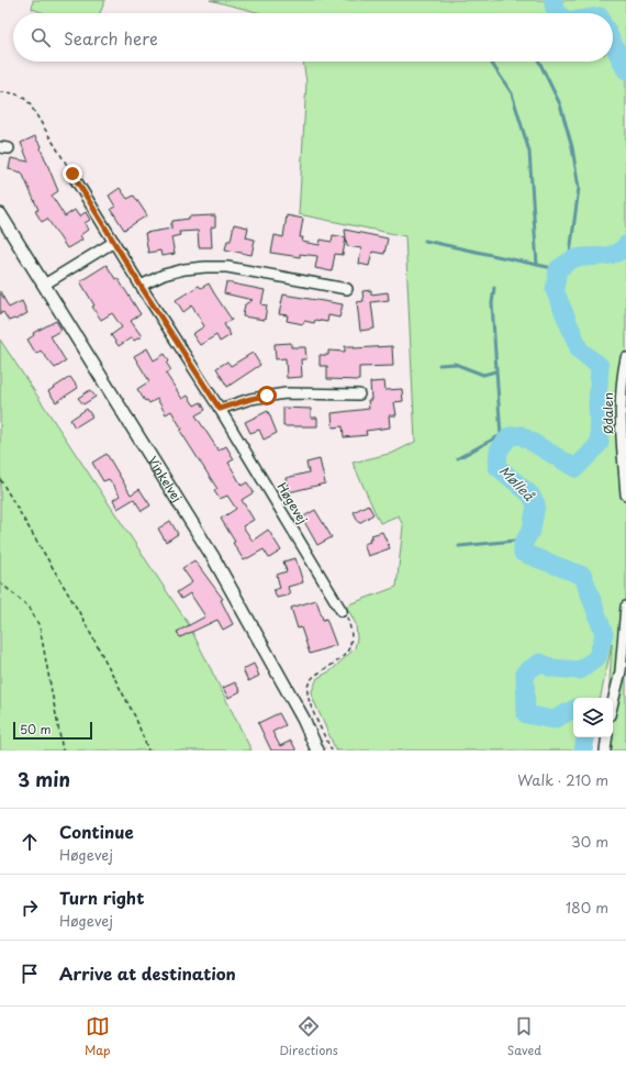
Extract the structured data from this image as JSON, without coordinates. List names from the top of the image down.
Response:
{
  "streets": {
    "street": ["Ødalen", "Vinkelvej", "Høgevej"]
  },
  "water": ["Mølleå"],
  "scale_bar": "50 m",
  "page": {
    "search": "Search here",
    "scale": "50 m",
    "heading": ["3 min", "Walk · 210 m"],
    "list": [
      ["Continue", "Høgevej", "30 m"],
      ["Turn right", "Høgevej", "180 m"],
      "Arrive at destination"
    ],
    "nav": ["Map", "Directions", "Saved"]
  }
}
